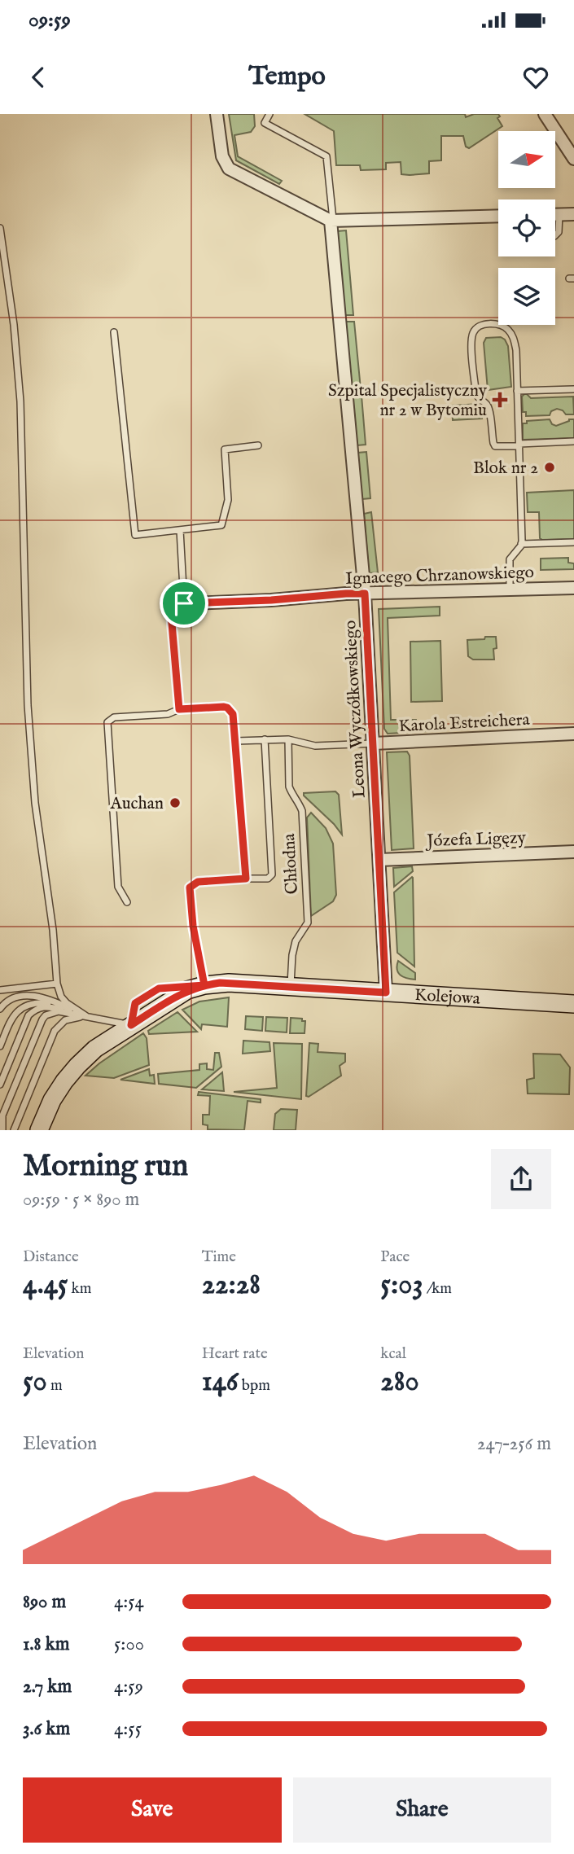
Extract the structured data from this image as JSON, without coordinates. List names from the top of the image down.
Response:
{
  "streets": {
    "main road": ["Kolejowa"],
    "street": [
      "Ignacego Chrzanowskiego",
      "Leona Wyczółkowskiego",
      "Karola Estreichera",
      "Józefa Ligęzy"
    ],
    "lane": ["Chłodna"]
  },
  "crossings": [
    ["Ignacego Chrzanowskiego", "Leona Wyczółkowskiego"],
    ["Leona Wyczółkowskiego", "Karola Estreichera"],
    ["Leona Wyczółkowskiego", "Józefa Ligęzy"],
    ["Leona Wyczółkowskiego", "Kolejowa"],
    ["Karola Estreichera", "Chłodna"],
    ["Chłodna", "Kolejowa"]
  ],
  "places": {
    "health": ["Szpital Specjalistyczny nr 2 w Bytomiu"],
    "other": ["Blok nr 2", "Auchan"]
  },
  "north": "right",
  "page": {
    "status": "09:59",
    "header": "Tempo",
    "heading": ["Morning run", "09:59 · 5 × 890 m"],
    "stats": [
      ["Distance", "4.45 km"],
      ["Time", "22:28"],
      ["Pace", "5:03 /km"],
      ["Elevation", "50 m"],
      ["Heart rate", "146 bpm"],
      ["kcal", "280"]
    ],
    "chart": ["Elevation", "247–256 m"],
    "list": [
      {
        "name": "890 m",
        "note": "4:54"
      },
      {
        "name": "1.8 km",
        "note": "5:00"
      },
      {
        "name": "2.7 km",
        "note": "4:59"
      },
      {
        "name": "3.6 km",
        "note": "4:55"
      }
    ],
    "buttons": ["Save", "Share"]
  }
}
